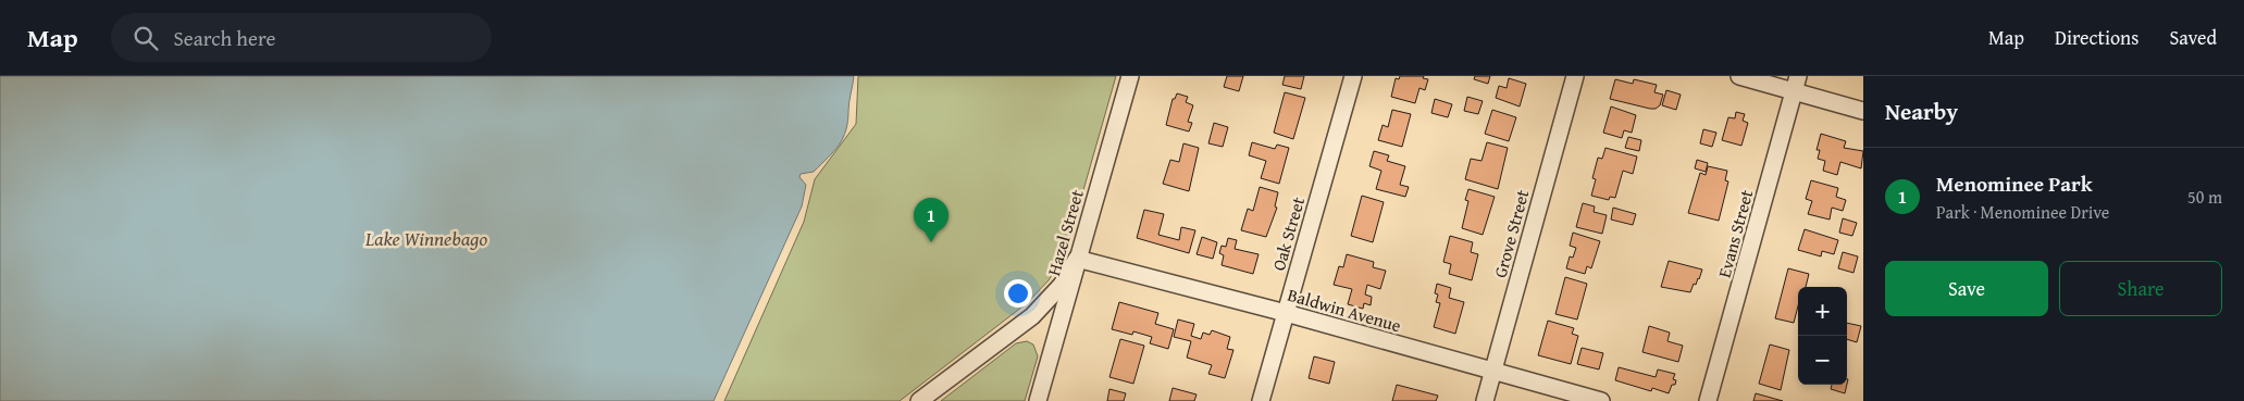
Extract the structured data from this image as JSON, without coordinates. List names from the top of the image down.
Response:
{
  "streets": {
    "street": [
      "Hazel Street",
      "Oak Street",
      "Grove Street",
      "Evans Street",
      "Baldwin Avenue"
    ]
  },
  "crossings": [
    ["Hazel Street", "Baldwin Avenue"],
    ["Oak Street", "Baldwin Avenue"],
    ["Grove Street", "Baldwin Avenue"]
  ],
  "water": ["Lake Winnebago"],
  "page": {
    "header": "Map",
    "search": "Search here",
    "nav": ["Map", "Directions", "Saved"],
    "heading": "Nearby",
    "list": [
      {
        "mark": "1",
        "name": "Menominee Park",
        "note": "Park · Menominee Drive",
        "value": "50 m"
      }
    ],
    "pins": "1",
    "buttons": ["Save", "Share"],
    "map_buttons": ["+", "−"]
  }
}
